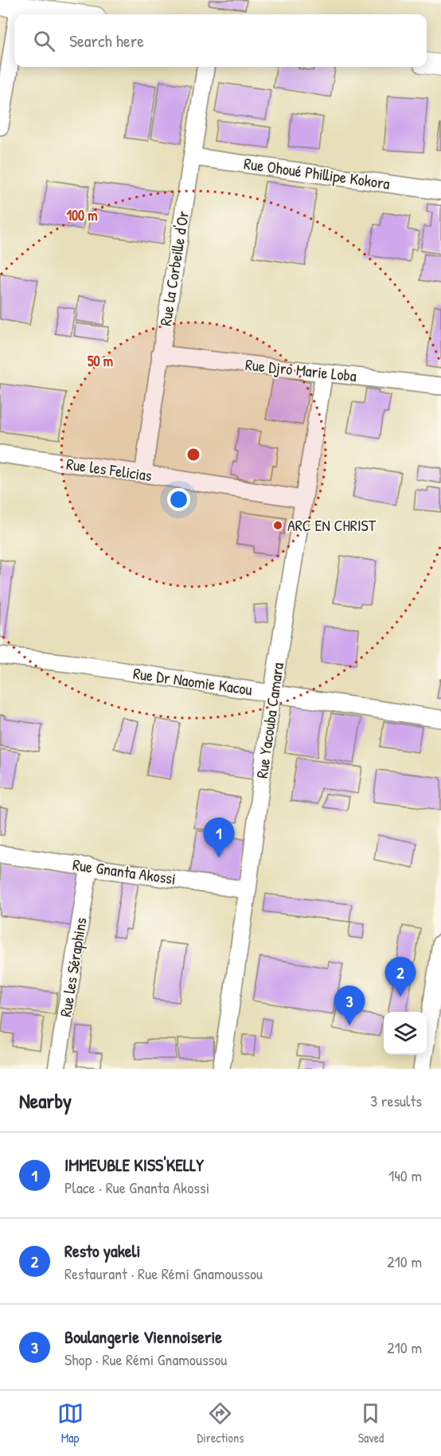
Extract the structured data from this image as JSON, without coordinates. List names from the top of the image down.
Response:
{
  "streets": {
    "street": [
      "Rue Ohoué Phillipe Kokora",
      "Rue la Corbeille d'Or",
      "Rue Djro Marie Loba",
      "Rue les Felicias",
      "Rue Dr Naomie Kacou",
      "Rue Yacouba Camara",
      "Rue Gnanta Akossi",
      "Rue les Séraphins"
    ]
  },
  "crossings": [
    ["Rue Ohoué Phillipe Kokora", "Rue la Corbeille d'Or"],
    ["Rue la Corbeille d'Or", "Rue Djro Marie Loba"],
    ["Rue la Corbeille d'Or", "Rue les Felicias"],
    ["Rue Djro Marie Loba", "Rue Yacouba Camara"],
    ["Rue les Felicias", "Rue Yacouba Camara"],
    ["Rue Dr Naomie Kacou", "Rue Yacouba Camara"],
    ["Rue Yacouba Camara", "Rue Gnanta Akossi"],
    ["Rue Gnanta Akossi", "Rue les Séraphins"]
  ],
  "places": ["ARC EN CHRIST"],
  "page": {
    "search": "Search here",
    "pins": ["1", "2", "3"],
    "heading": ["Nearby", "3 results"],
    "list": [
      {
        "mark": "1",
        "name": "IMMEUBLE KISS'KELLY",
        "note": "Place · Rue Gnanta Akossi",
        "value": "140 m"
      },
      {
        "mark": "2",
        "name": "Resto yakeli",
        "note": "Restaurant · Rue Rémi Gnamoussou",
        "value": "210 m"
      },
      {
        "mark": "3",
        "name": "Boulangerie Viennoiserie",
        "note": "Shop · Rue Rémi Gnamoussou",
        "value": "210 m"
      }
    ],
    "nav": ["Map", "Directions", "Saved"]
  },
  "rings": ["100 m", "50 m"]
}
